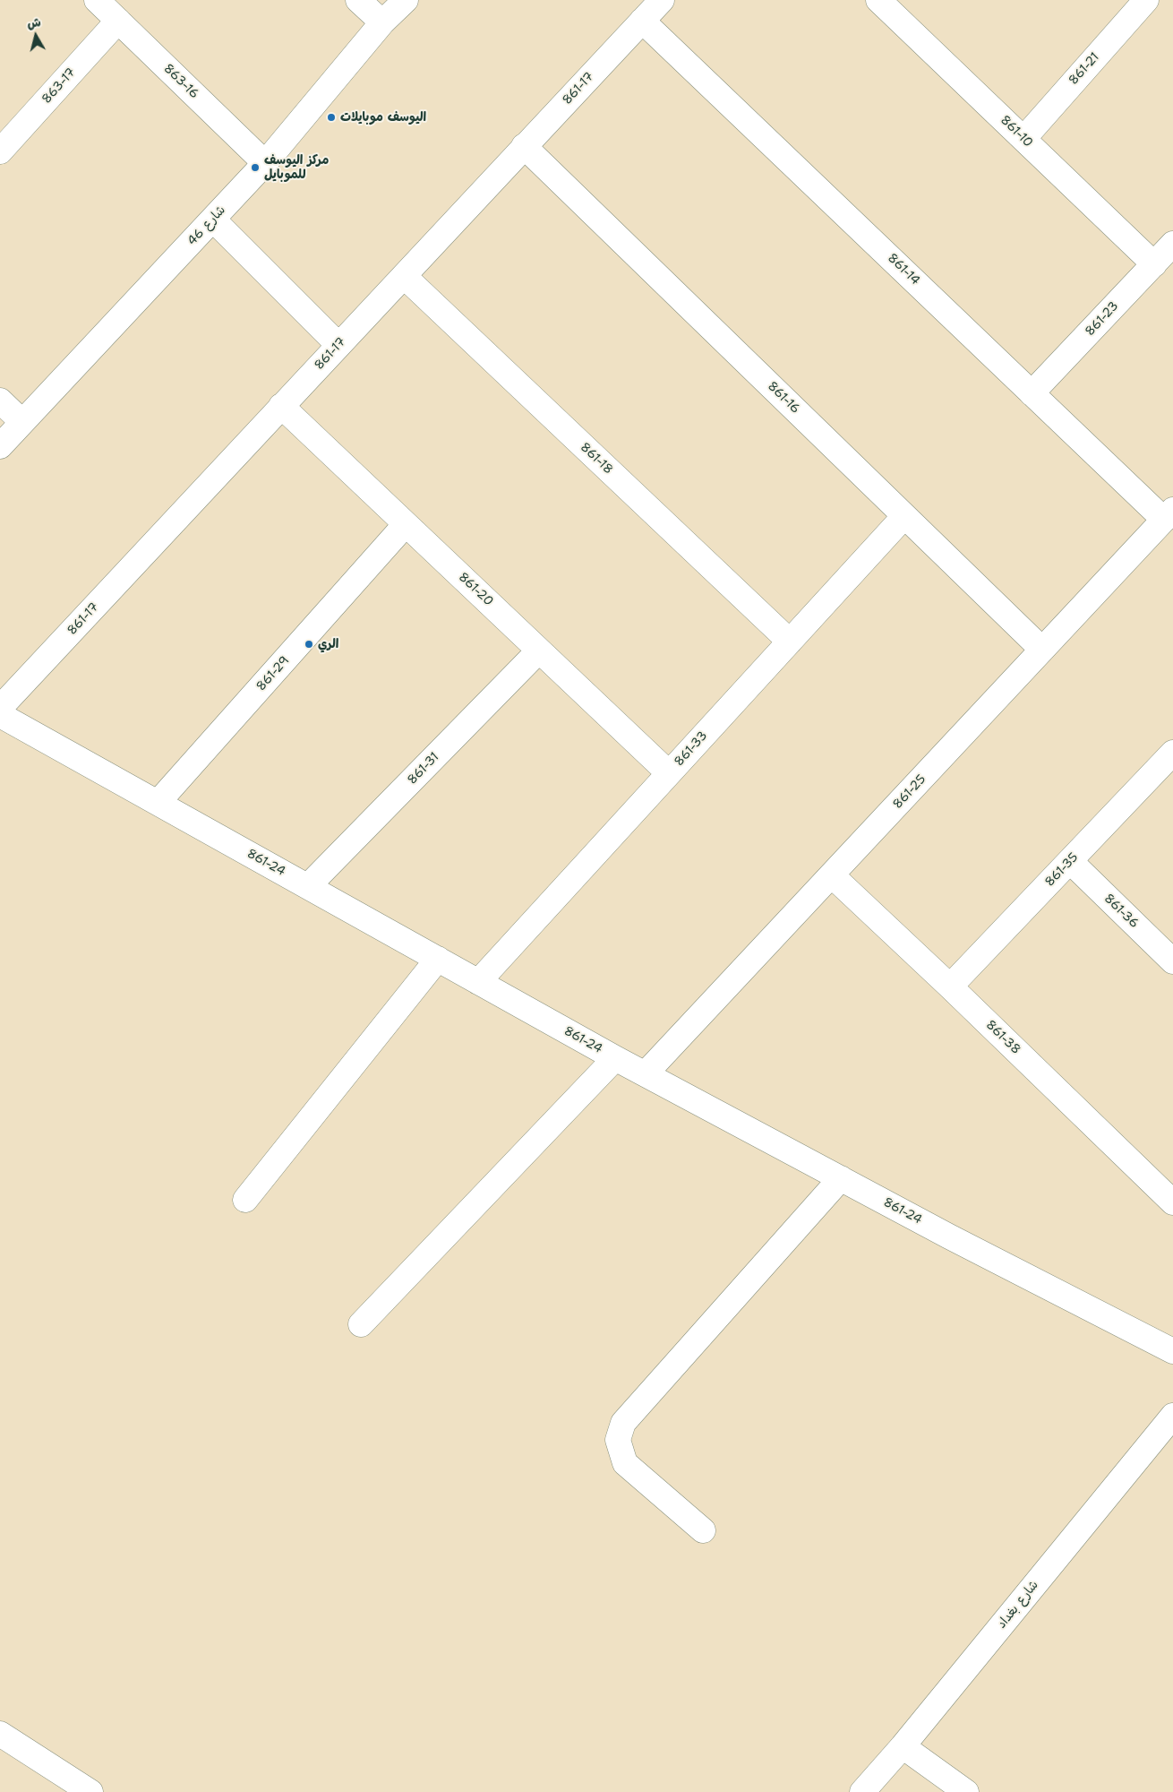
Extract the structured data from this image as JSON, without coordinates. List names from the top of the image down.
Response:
{
  "streets": {
    "street": [
      "861-21",
      "863-16",
      "863-17",
      "861-17",
      "861-10",
      "شارع 46",
      "861-14",
      "861-23",
      "861-16",
      "861-18",
      "861-20",
      "861-29",
      "861-33",
      "861-31",
      "861-25",
      "861-24",
      "861-35",
      "861-36",
      "861-38",
      "شارع بغداد"
    ]
  },
  "crossings": [
    ["861-21", "861-10"],
    ["863-16", "863-17"],
    ["863-16", "شارع 46"],
    ["861-17", "861-14"],
    ["861-17", "861-16"],
    ["861-17", "861-18"],
    ["861-17", "861-20"],
    ["861-10", "861-23"],
    ["861-14", "861-23"],
    ["861-14", "861-25"],
    ["861-16", "861-33"],
    ["861-16", "861-25"],
    ["861-18", "861-33"],
    ["861-20", "861-29"],
    ["861-20", "861-33"],
    ["861-20", "861-31"],
    ["861-29", "861-24"],
    ["861-33", "861-24"],
    ["861-31", "861-24"],
    ["861-25", "861-24"],
    ["861-25", "861-38"],
    ["861-35", "861-36"],
    ["861-35", "861-38"]
  ],
  "places": ["اليوسف موبايلات", "مركز اليوسف للموبايل", "الري"],
  "north": "top"
}
